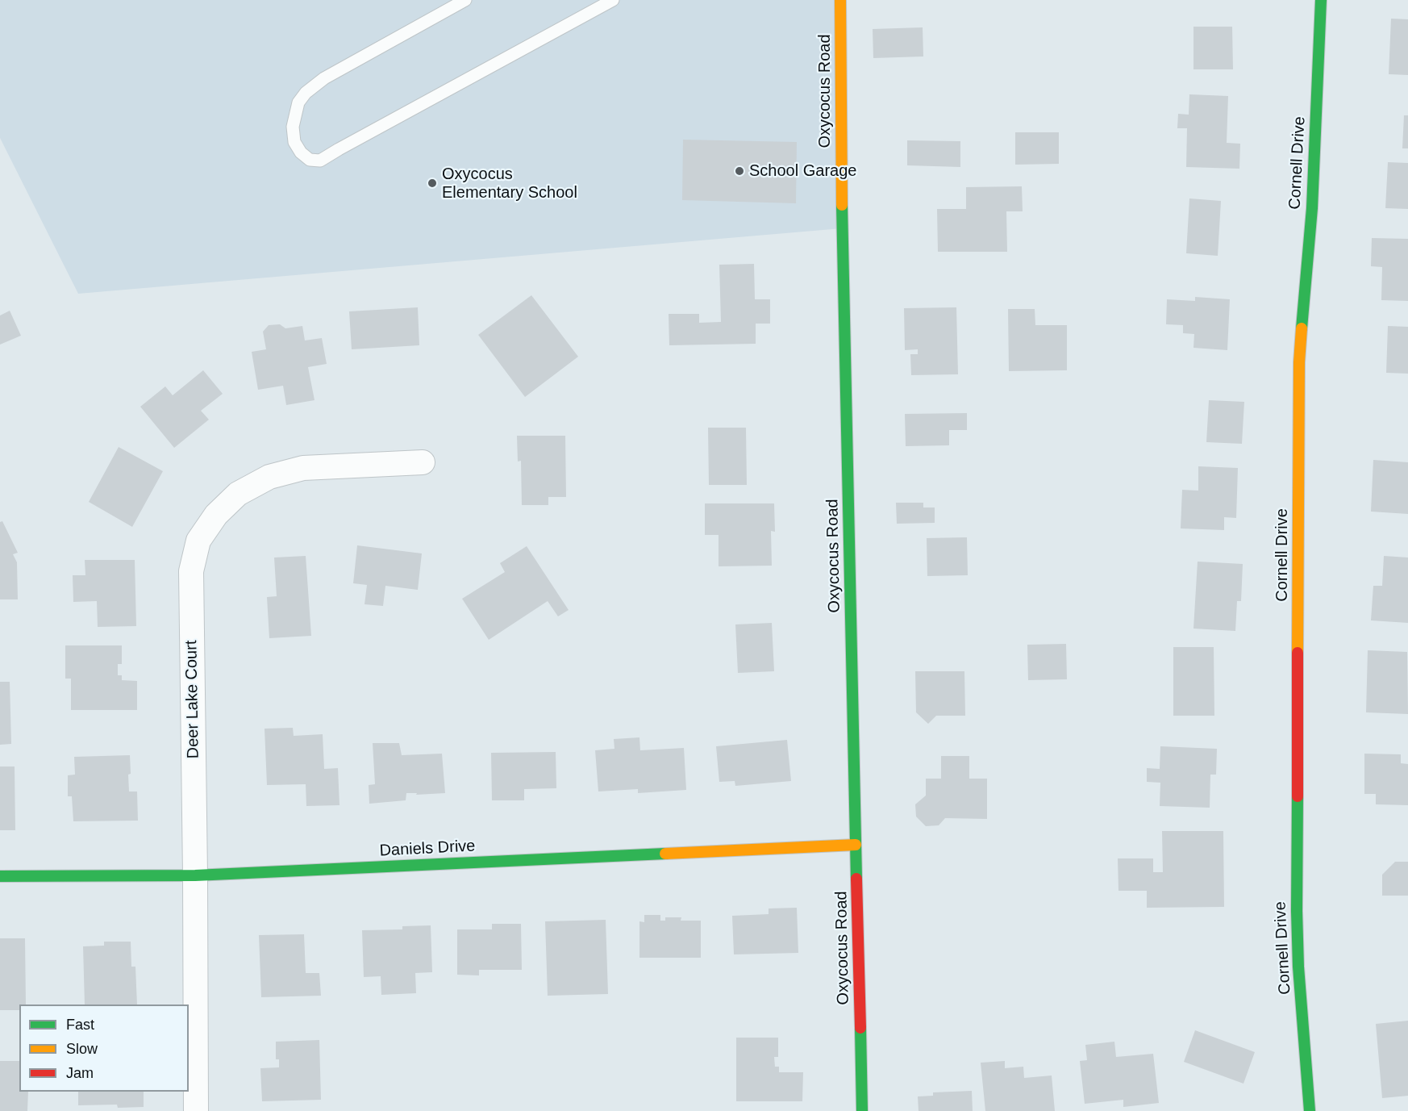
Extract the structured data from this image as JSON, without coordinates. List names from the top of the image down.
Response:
{
  "streets": {
    "street": [
      "Oxycocus Road",
      "Cornell Drive",
      "Deer Lake Court",
      "Daniels Drive"
    ]
  },
  "crossings": [
    ["Oxycocus Road", "Daniels Drive"],
    ["Deer Lake Court", "Daniels Drive"]
  ],
  "places": ["School Garage", "Oxycocus Elementary School"],
  "legend": ["Fast", "Slow", "Jam"]
}
